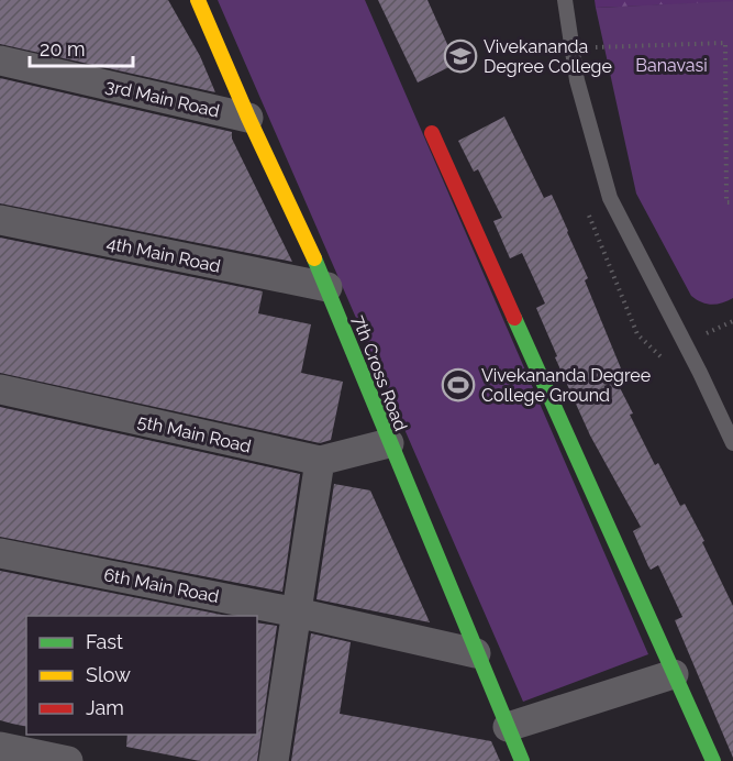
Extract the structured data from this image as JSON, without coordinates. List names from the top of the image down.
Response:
{
  "streets": {
    "street": [
      "3rd Main Road",
      "4th Main Road",
      "7th Cross Road",
      "5th Main Road",
      "6th Main Road"
    ]
  },
  "crossings": [
    ["3rd Main Road", "7th Cross Road"],
    ["4th Main Road", "7th Cross Road"],
    ["7th Cross Road", "5th Main Road"],
    ["7th Cross Road", "6th Main Road"]
  ],
  "parks": ["Banavasi"],
  "places": {
    "school or university": ["Vivekananda Degree College"],
    "sports": ["Vivekananda Degree College Ground"]
  },
  "legend": ["Fast", "Slow", "Jam"],
  "scale_bar": "20 m"
}
